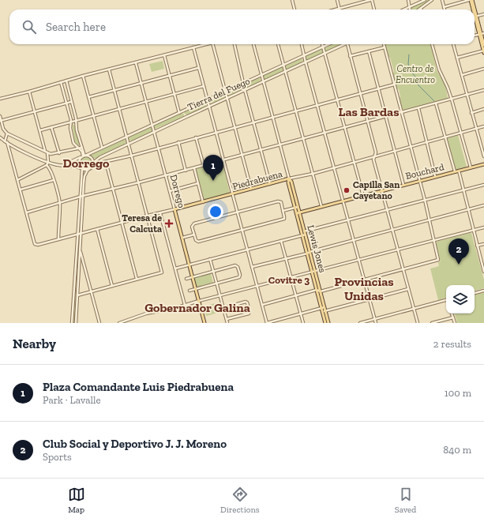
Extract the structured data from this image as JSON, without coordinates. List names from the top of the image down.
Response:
{
  "streets": {
    "main road": [
      "Bouchard",
      "Piedrabuena",
      "Dorrego",
      "Lewis Jones"
    ],
    "street": ["Tierra del Fuego"]
  },
  "crossings": [
    ["Tierra del Fuego", "Dorrego"],
    ["Tierra del Fuego", "Lewis Jones"],
    ["Bouchard", "Lewis Jones"],
    ["Piedrabuena", "Dorrego"],
    ["Piedrabuena", "Lewis Jones"]
  ],
  "districts": [
    "Las Bardas",
    "Dorrego",
    "Covitre 3",
    "Provincias Unidas",
    "Gobernador Galina"
  ],
  "parks": ["Centro de Encuentro"],
  "places": {
    "other": ["Capilla San Cayetano"],
    "health": ["Teresa de Calcuta"]
  },
  "page": {
    "search": "Search here",
    "pins": ["1", "2"],
    "heading": ["Nearby", "2 results"],
    "list": [
      {
        "mark": "1",
        "name": "Plaza Comandante Luis Piedrabuena",
        "note": "Park · Lavalle",
        "value": "100 m"
      },
      {
        "mark": "2",
        "name": "Club Social y Deportivo J. J. Moreno",
        "note": "Sports",
        "value": "840 m"
      }
    ],
    "nav": ["Map", "Directions", "Saved"]
  }
}
